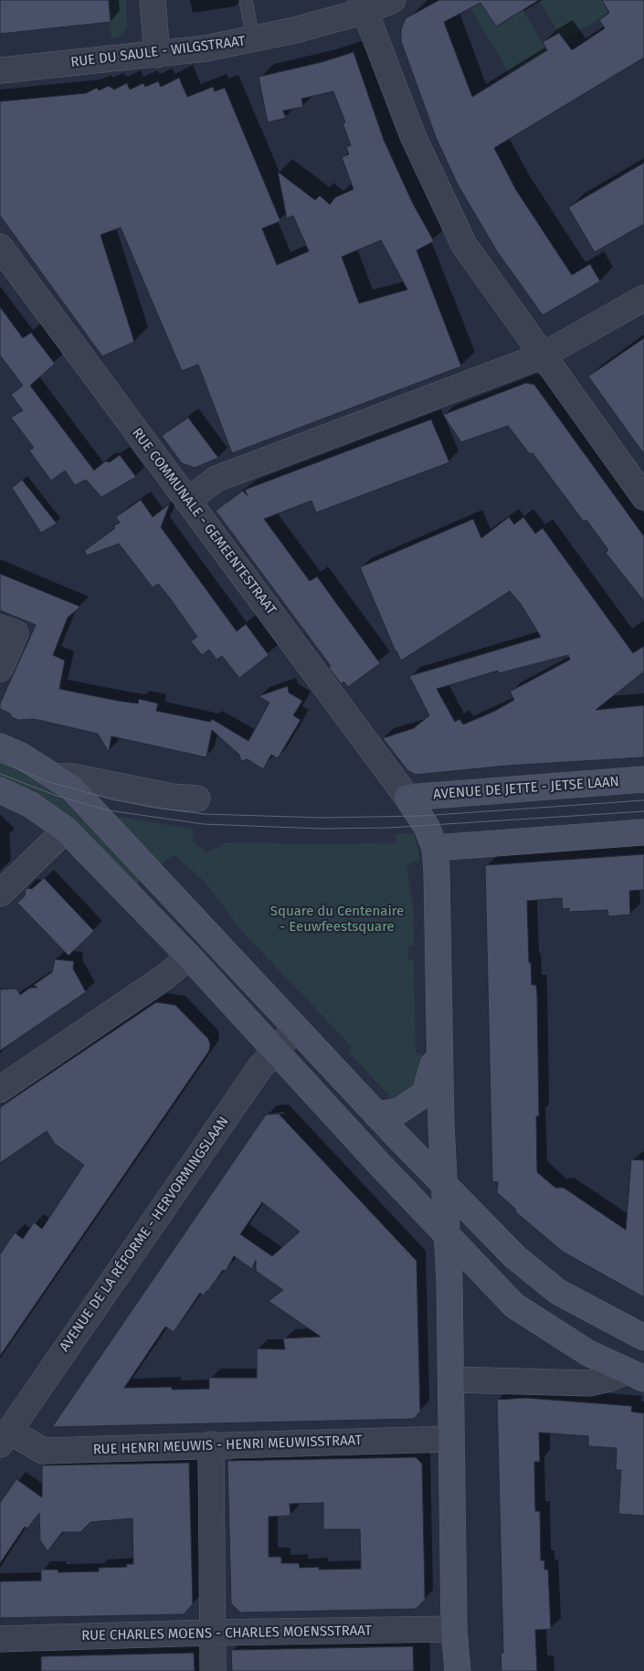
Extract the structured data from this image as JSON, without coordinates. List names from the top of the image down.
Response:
{
  "streets": {
    "main road": ["AVENUE DE JETTE - JETSE LAAN"],
    "street": [
      "RUE DU SAULE - WILGSTRAAT",
      "RUE COMMUNALE - GEMEENTESTRAAT",
      "AVENUE DE LA RÉFORME - HERVORMINGSLAAN",
      "RUE HENRI MEUWIS - HENRI MEUWISSTRAAT",
      "RUE CHARLES MOENS - CHARLES MOENSSTRAAT"
    ]
  },
  "crossings": [
    ["RUE COMMUNALE - GEMEENTESTRAAT", "AVENUE DE JETTE - JETSE LAAN"],
    ["AVENUE DE LA RÉFORME - HERVORMINGSLAAN", "RUE HENRI MEUWIS - HENRI MEUWISSTRAAT"]
  ],
  "parks": ["Square du Centenaire - Eeuwfeestsquare"]
}
